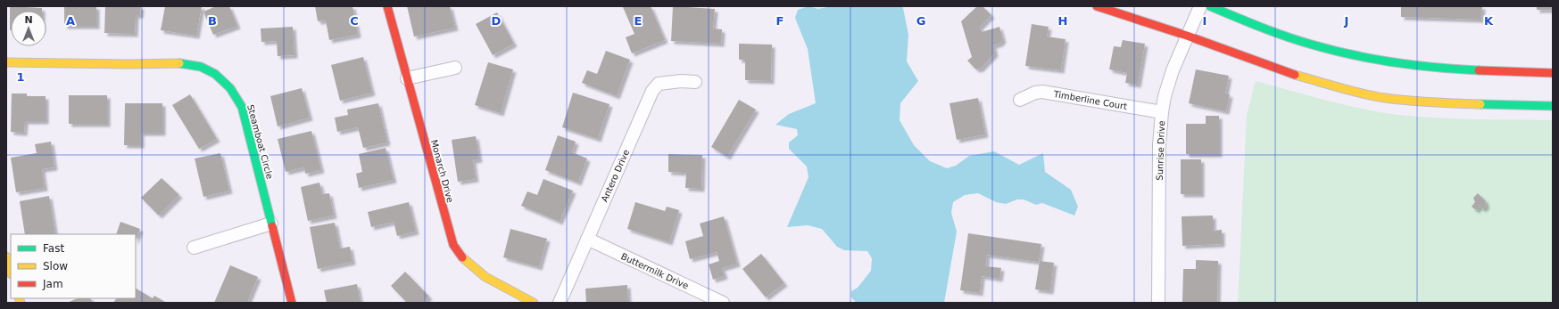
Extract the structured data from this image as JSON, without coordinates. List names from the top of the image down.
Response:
{
  "streets": {
    "street": [
      "Timberline Court",
      "Steamboat Circle",
      "Sunrise Drive",
      "Monarch Drive",
      "Antero Drive",
      "Buttermilk Drive"
    ]
  },
  "crossings": [
    ["Timberline Court", "Sunrise Drive"],
    ["Antero Drive", "Buttermilk Drive"]
  ],
  "legend": ["Fast", "Slow", "Jam"],
  "north": "top",
  "grid": {
    "columns": [
      "A",
      "B",
      "C",
      "D",
      "E",
      "F",
      "G",
      "H",
      "I",
      "J",
      "K"
    ],
    "rows": ["1"]
  }
}
